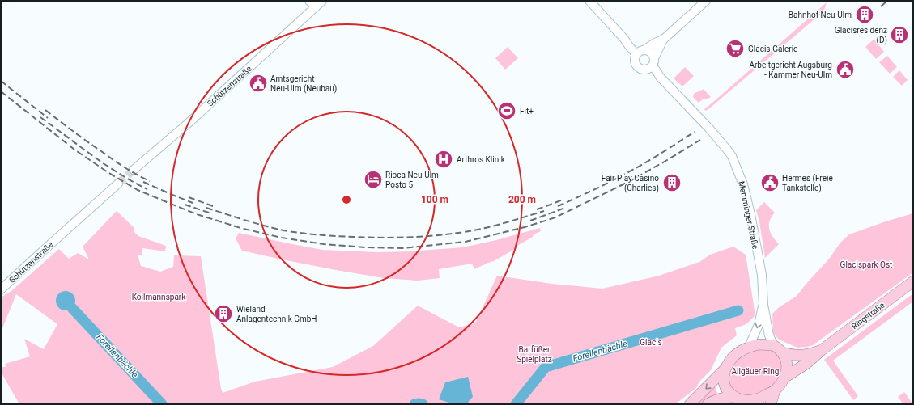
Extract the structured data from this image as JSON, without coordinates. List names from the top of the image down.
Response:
{
  "streets": {
    "main road": ["Ringstraße"],
    "street": ["Schützenstraße", "Memminger Straße"]
  },
  "crossings": [
    ["Memminger Straße", "Ringstraße"]
  ],
  "water": ["Forellenbächle"],
  "parks": [
    "Glacispark Ost",
    "Kollmannspark",
    "Glacis",
    "Barfüßer Spielplatz",
    "Allgäuer Ring"
  ],
  "places": {
    "building": [
      "Bahnhof Neu-Ulm",
      "Glacisresidenz (D)",
      "Fair Play Casino (Charlies)",
      "Wieland Anlagentechnik GmbH"
    ],
    "supermarket": ["Glacis-Galerie"],
    "public building": ["Arbeitgericht Augsburg - Kammer Neu-Ulm", "Amtsgericht Neu-Ulm (Neubau)", "Hermes (Freie Tankstelle)"],
    "sports": ["Fit+"],
    "hospital": ["Arthros Klinik"],
    "hotel": ["Rioca Neu-Ulm Posto 5"]
  },
  "rings": ["100 m", "200 m"]
}
